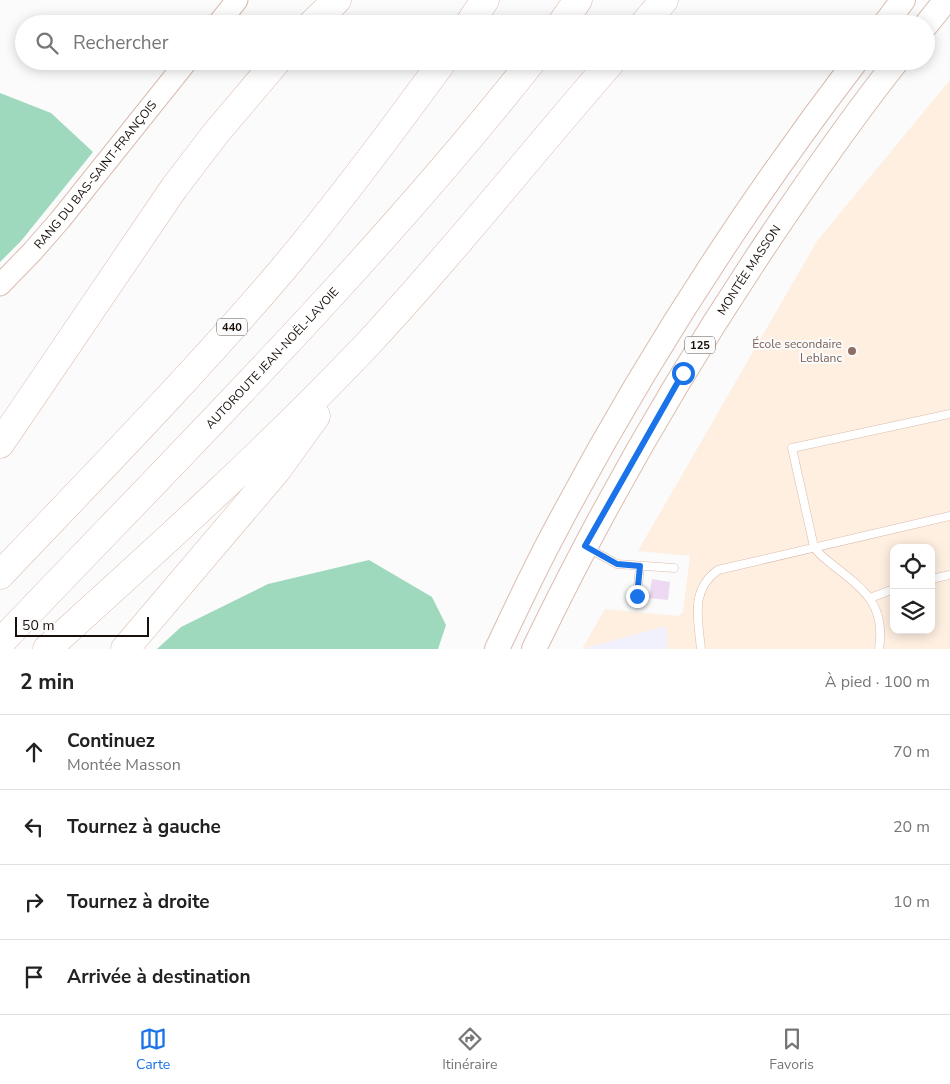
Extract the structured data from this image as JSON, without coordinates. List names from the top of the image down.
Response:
{
  "streets": {
    "highway": ["440", "AUTOROUTE JEAN-NOËL-LAVOIE"],
    "main road": ["MONTÉE MASSON", "125"],
    "street": ["RANG DU BAS-SAINT-FRANÇOIS"]
  },
  "places": ["École secondaire Leblanc"],
  "scale_bar": "50 m",
  "page": {
    "search": "Rechercher",
    "scale": "50 m",
    "heading": ["2 min", "À pied · 100 m"],
    "list": [
      ["Continuez", "Montée Masson", "70 m"],
      ["Tournez à gauche", "20 m"],
      ["Tournez à droite", "10 m"],
      "Arrivée à destination"
    ],
    "nav": ["Carte", "Itinéraire", "Favoris"]
  }
}
